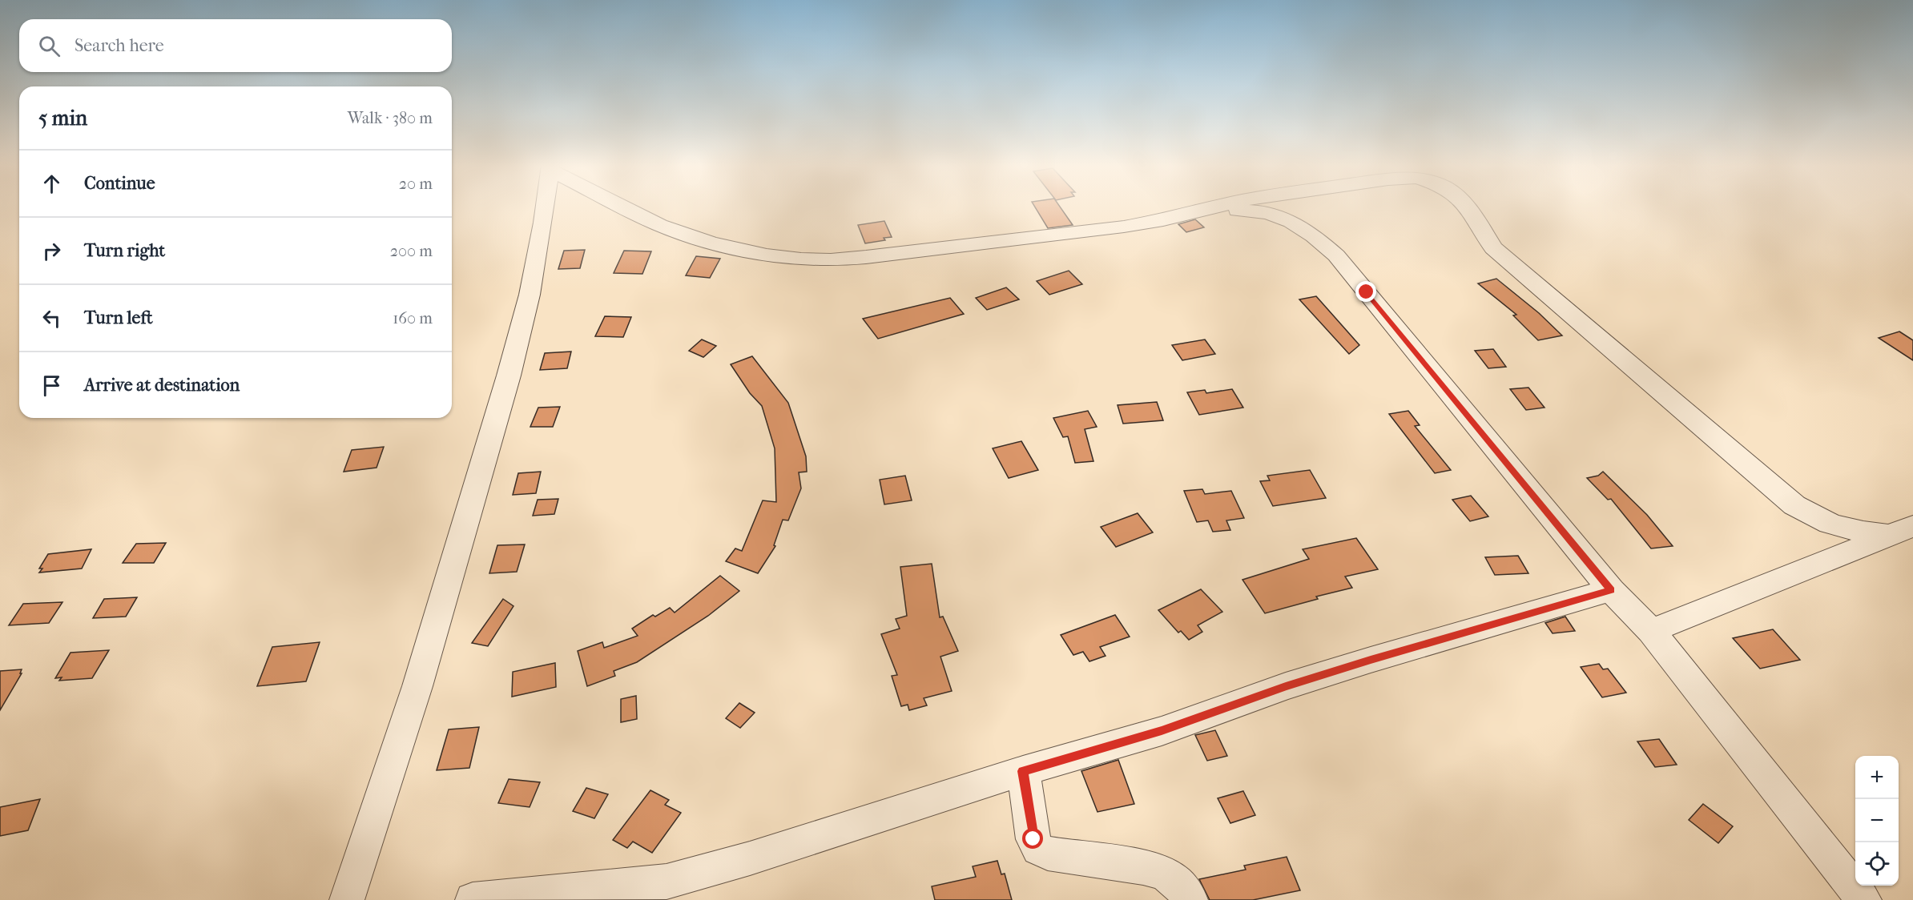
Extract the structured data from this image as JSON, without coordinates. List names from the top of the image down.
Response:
{
  "page": {
    "search": "Search here",
    "heading": ["5 min", "Walk · 380 m"],
    "list": [
      ["Continue", "20 m"],
      ["Turn right", "200 m"],
      ["Turn left", "160 m"],
      "Arrive at destination"
    ],
    "map_buttons": ["+", "−"]
  }
}
